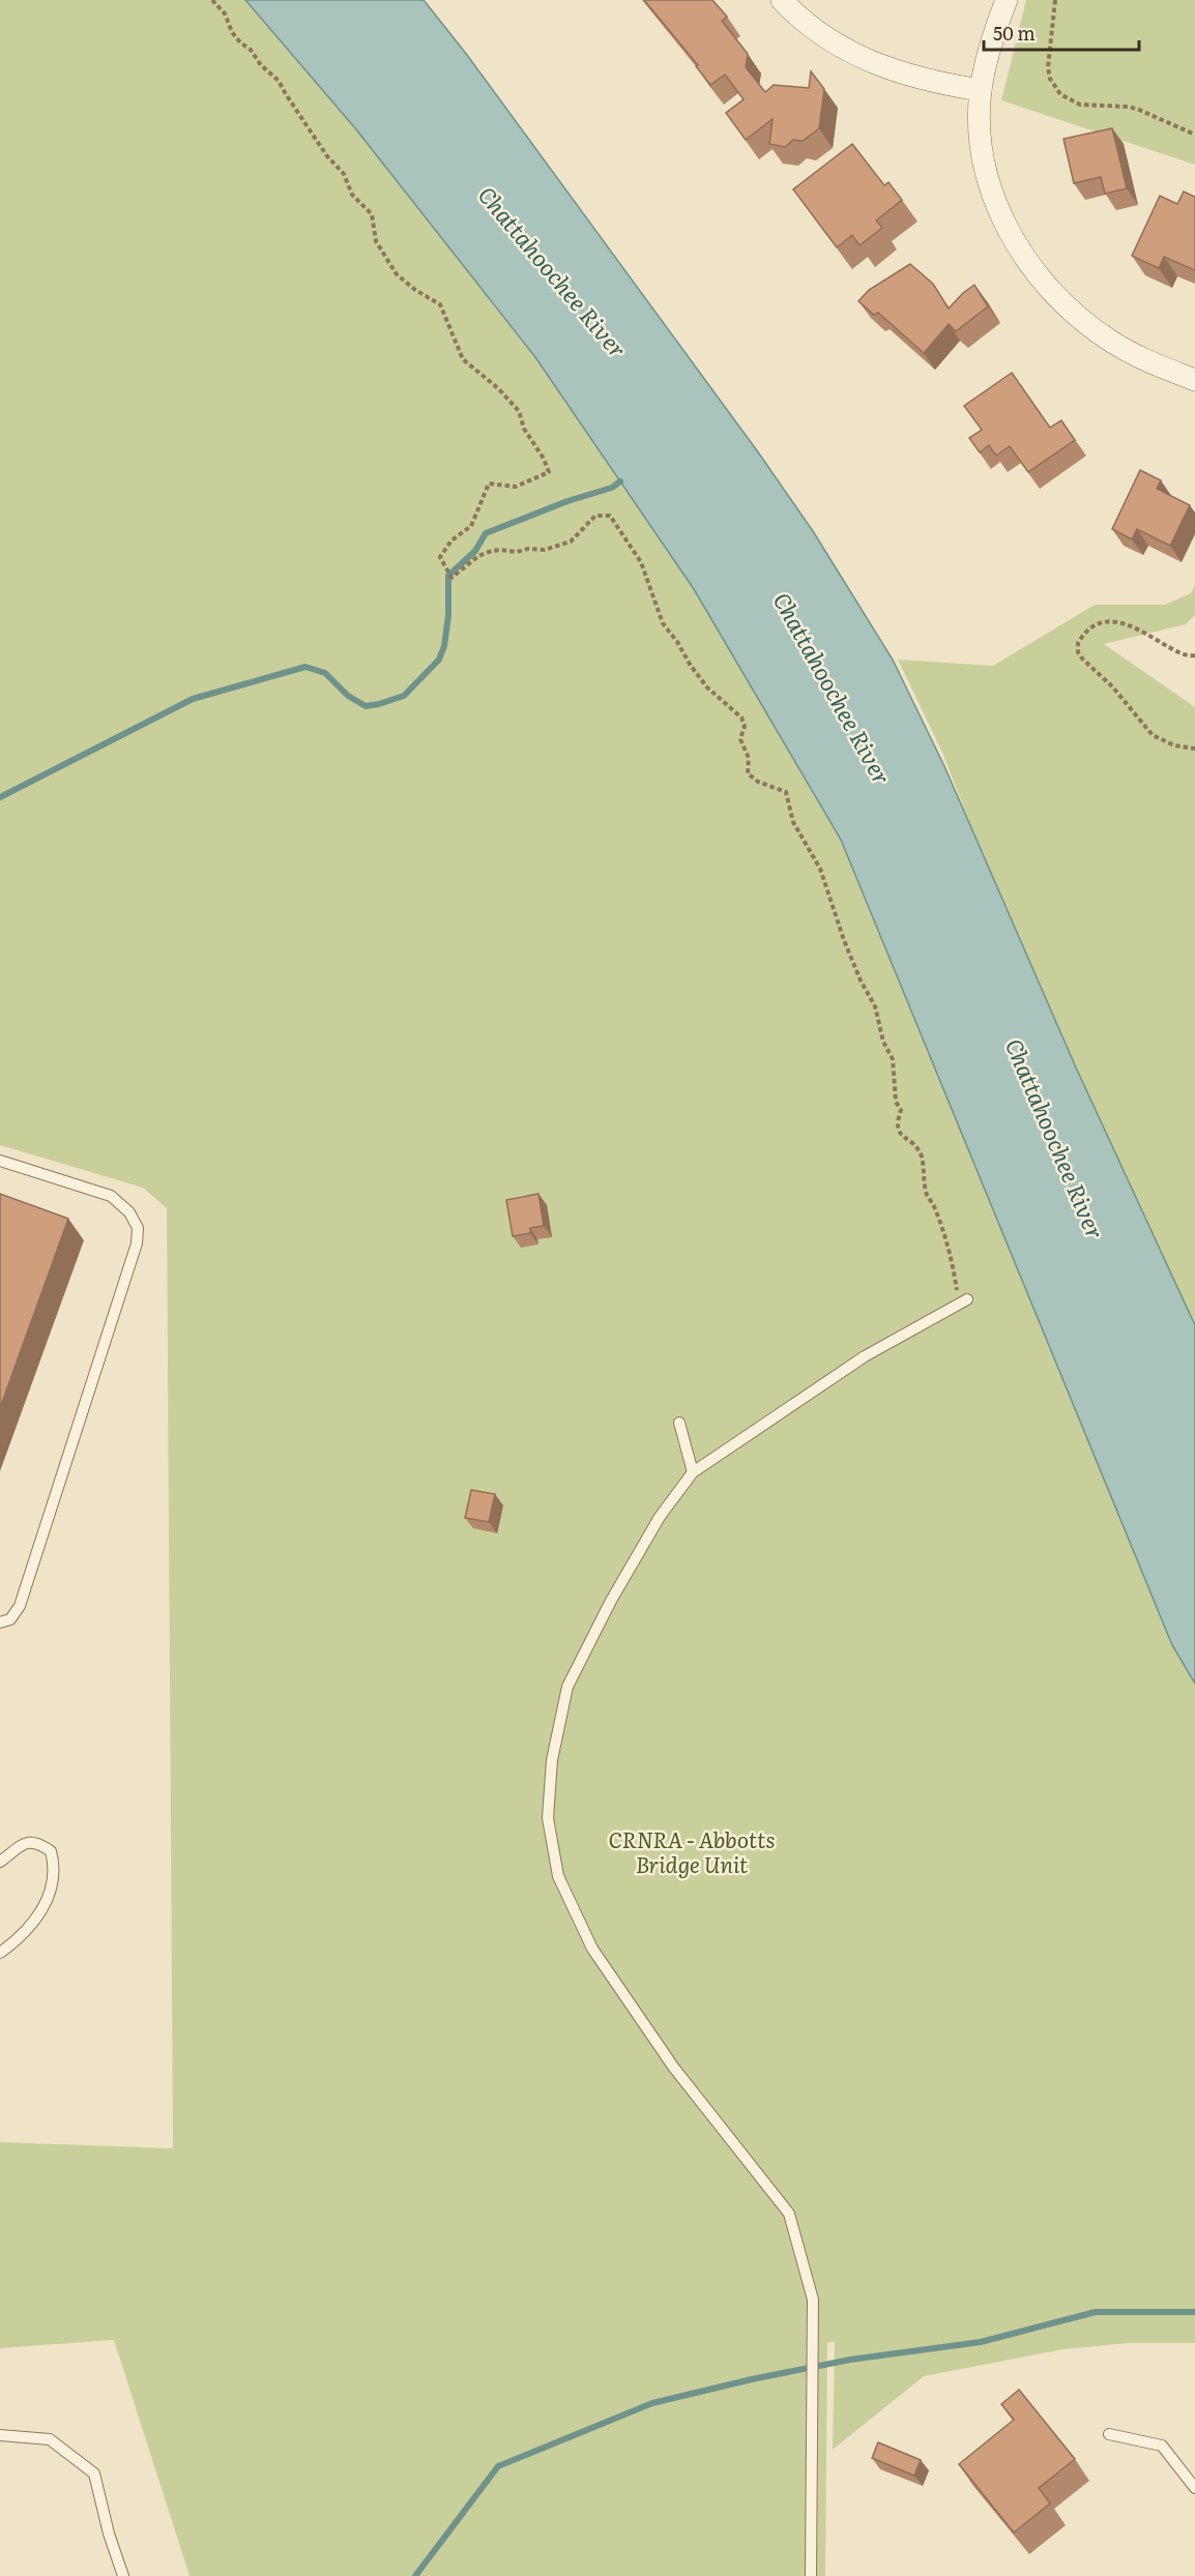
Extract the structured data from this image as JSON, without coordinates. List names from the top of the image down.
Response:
{
  "water": ["Chattahoochee River"],
  "parks": ["CRNRA - Abbotts Bridge Unit"],
  "scale_bar": "50 m"
}
